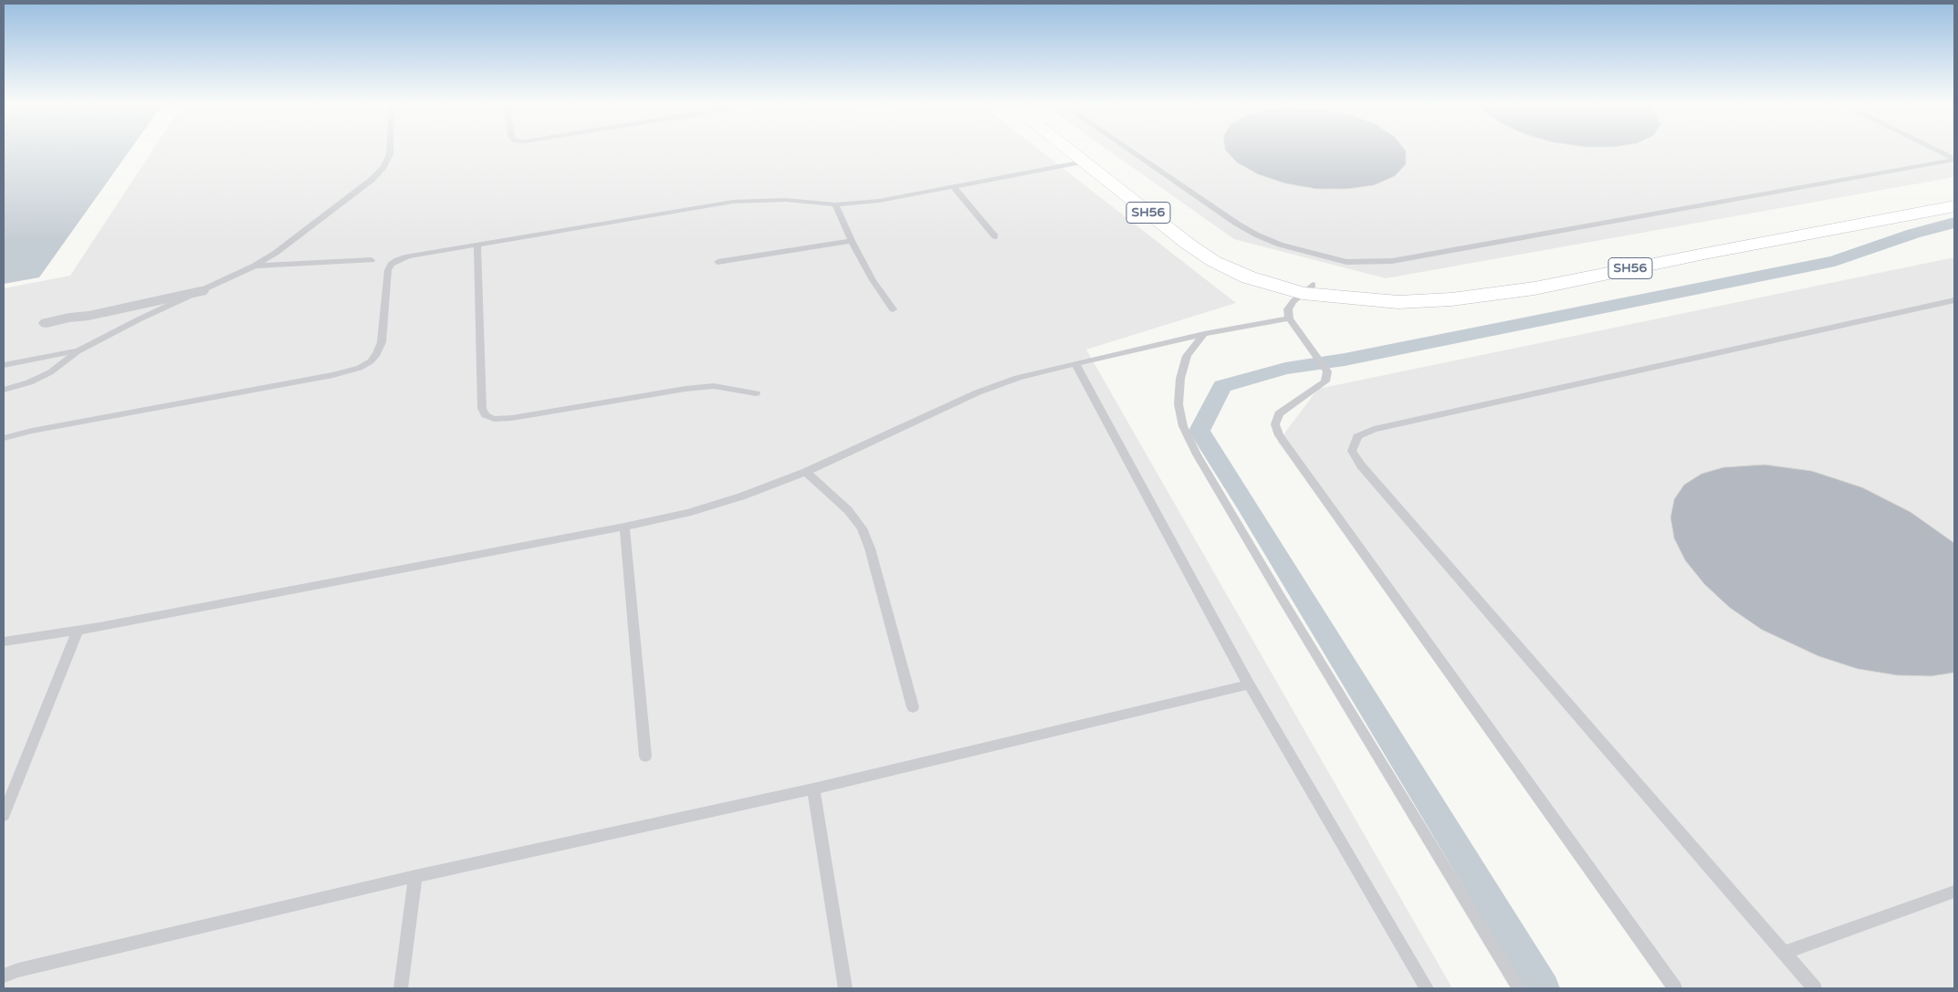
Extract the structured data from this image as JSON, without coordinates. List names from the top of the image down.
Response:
{
  "streets": {
    "main road": ["SH56"]
  }
}
